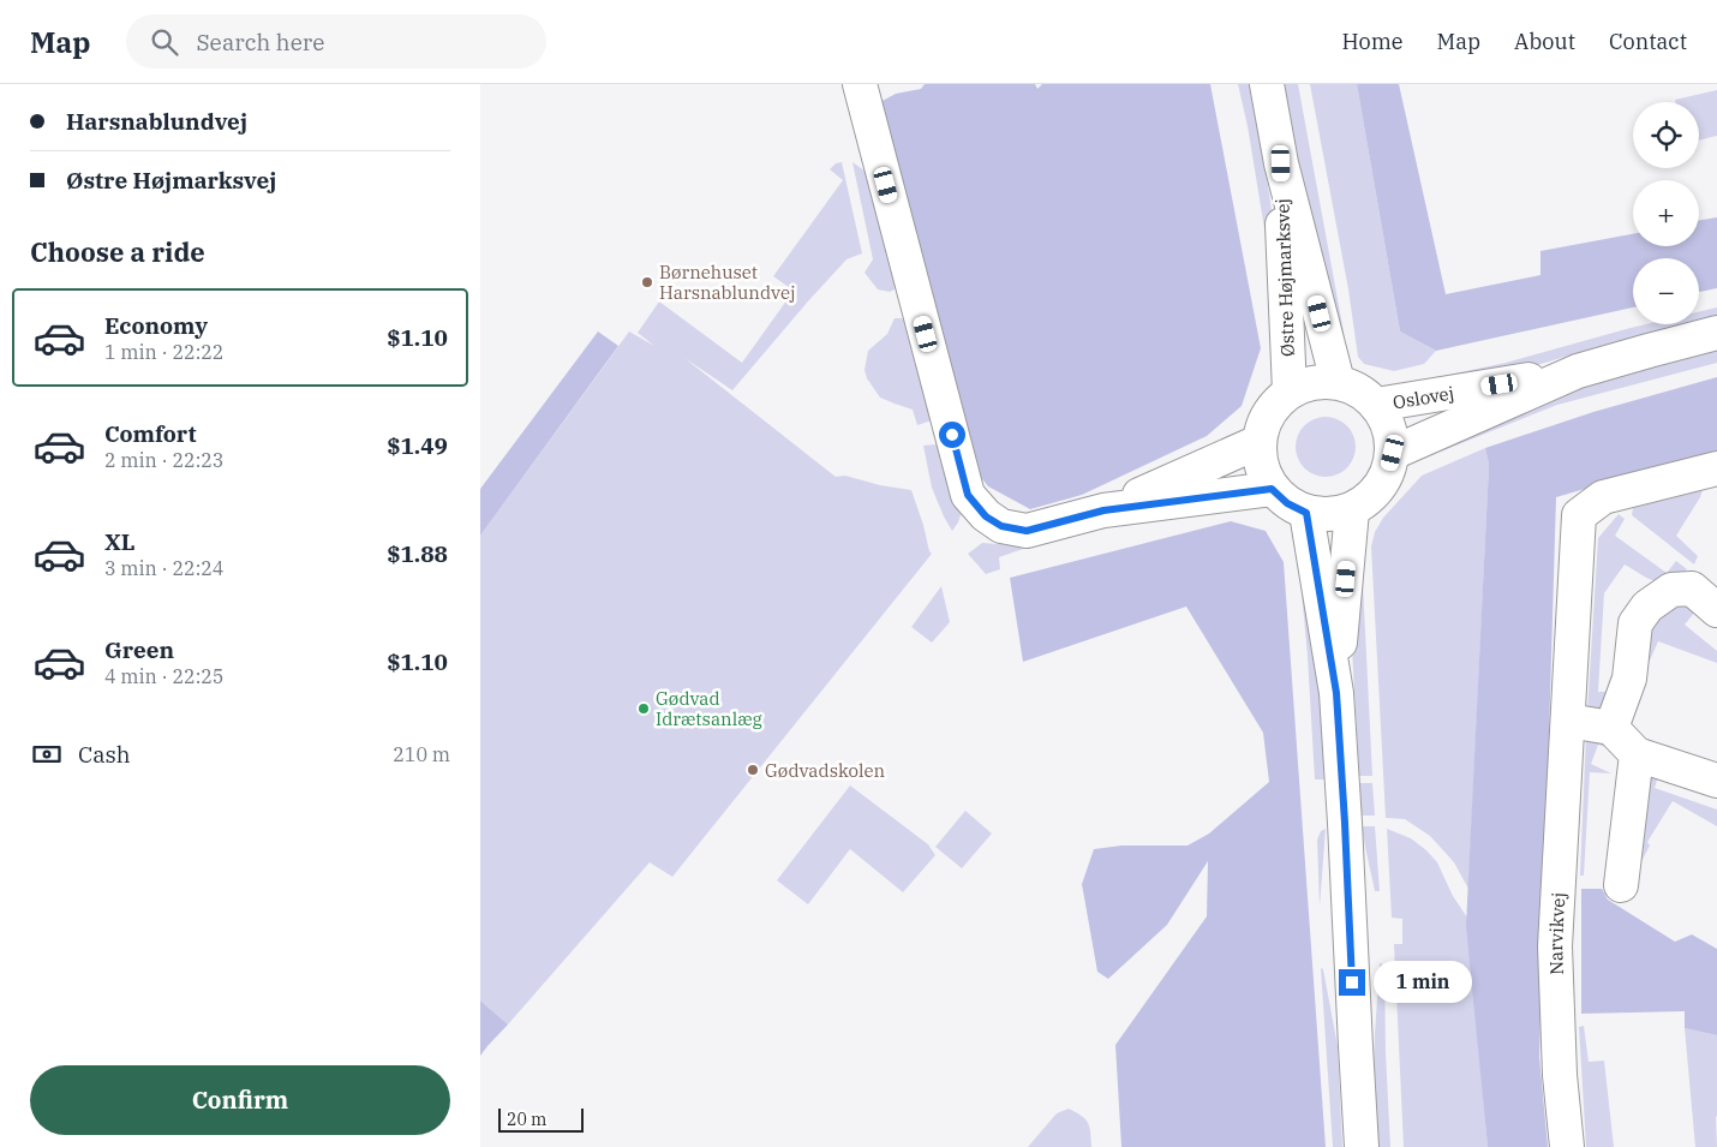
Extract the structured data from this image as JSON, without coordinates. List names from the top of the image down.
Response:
{
  "streets": {
    "street": ["Østre Højmarksvej", "Oslovej", "Narvikvej"]
  },
  "crossings": [
    ["Østre Højmarksvej", "Oslovej"]
  ],
  "places": ["Børnehuset Harsnablundvej", "Gødvad Idrætsanlæg", "Gødvadskolen"],
  "scale_bar": "20 m",
  "page": {
    "header": "Map",
    "search": "Search here",
    "nav": [
      "Home",
      "Map",
      "About",
      "Contact"
    ],
    "banner": ["Harsnablundvej", "Østre Højmarksvej"],
    "map_buttons": ["+", "−"],
    "heading": "Choose a ride",
    "list": [
      {
        "name": "Economy",
        "note": "1 min · 22:22",
        "value": "$1.10"
      },
      {
        "name": "Comfort",
        "note": "2 min · 22:23",
        "value": "$1.49"
      },
      {
        "name": "XL",
        "note": "3 min · 22:24",
        "value": "$1.88"
      },
      {
        "name": "Green",
        "note": "4 min · 22:25",
        "value": "$1.10"
      }
    ],
    "pay": ["Cash", "210 m"],
    "bubble": "1 min",
    "buttons": "Confirm",
    "scale": "20 m"
  }
}
